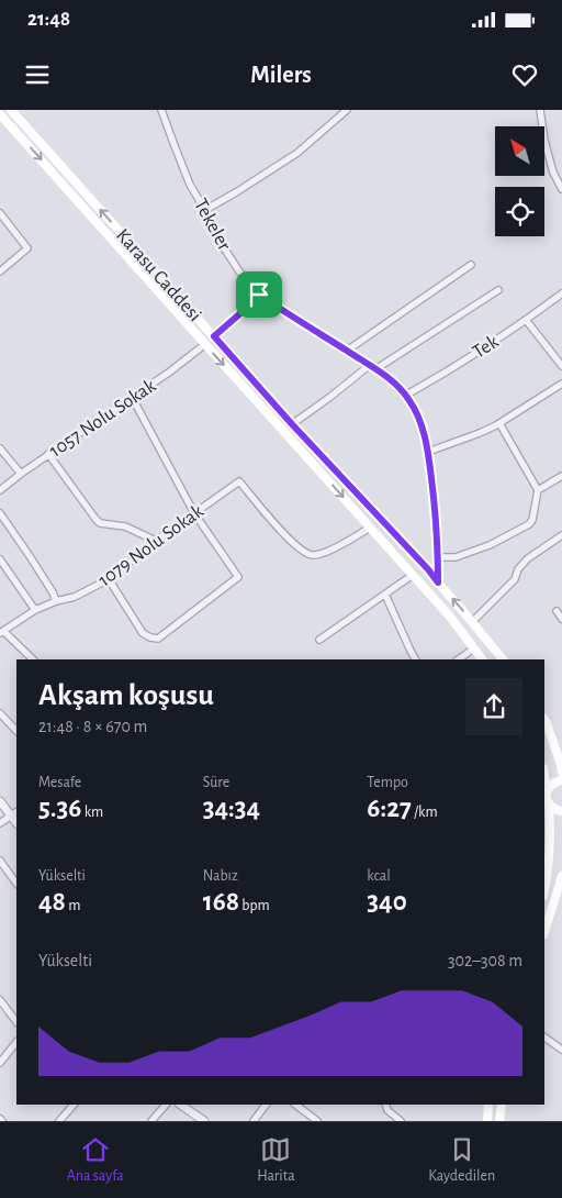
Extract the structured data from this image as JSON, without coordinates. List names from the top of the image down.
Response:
{
  "streets": {
    "main road": ["Karasu Caddesi"],
    "street": [
      "Tekeler",
      "Tek",
      "1057 Nolu Sokak",
      "1079 Nolu Sokak"
    ]
  },
  "crossings": [
    ["Tekeler", "Karasu Caddesi"],
    ["Tekeler", "Tek"],
    ["Karasu Caddesi", "1057 Nolu Sokak"],
    ["Karasu Caddesi", "1079 Nolu Sokak"]
  ],
  "north": "top left",
  "page": {
    "status": "21:48",
    "header": "Milers",
    "heading": ["Akşam koşusu", "21:48 · 8 × 670 m"],
    "stats": [
      ["Mesafe", "5.36 km"],
      ["Süre", "34:34"],
      ["Tempo", "6:27 /km"],
      ["Yükselti", "48 m"],
      ["Nabız", "168 bpm"],
      ["kcal", "340"]
    ],
    "chart": ["Yükselti", "302–308 m"],
    "tabs": ["Ana sayfa", "Harita", "Kaydedilen"]
  }
}
